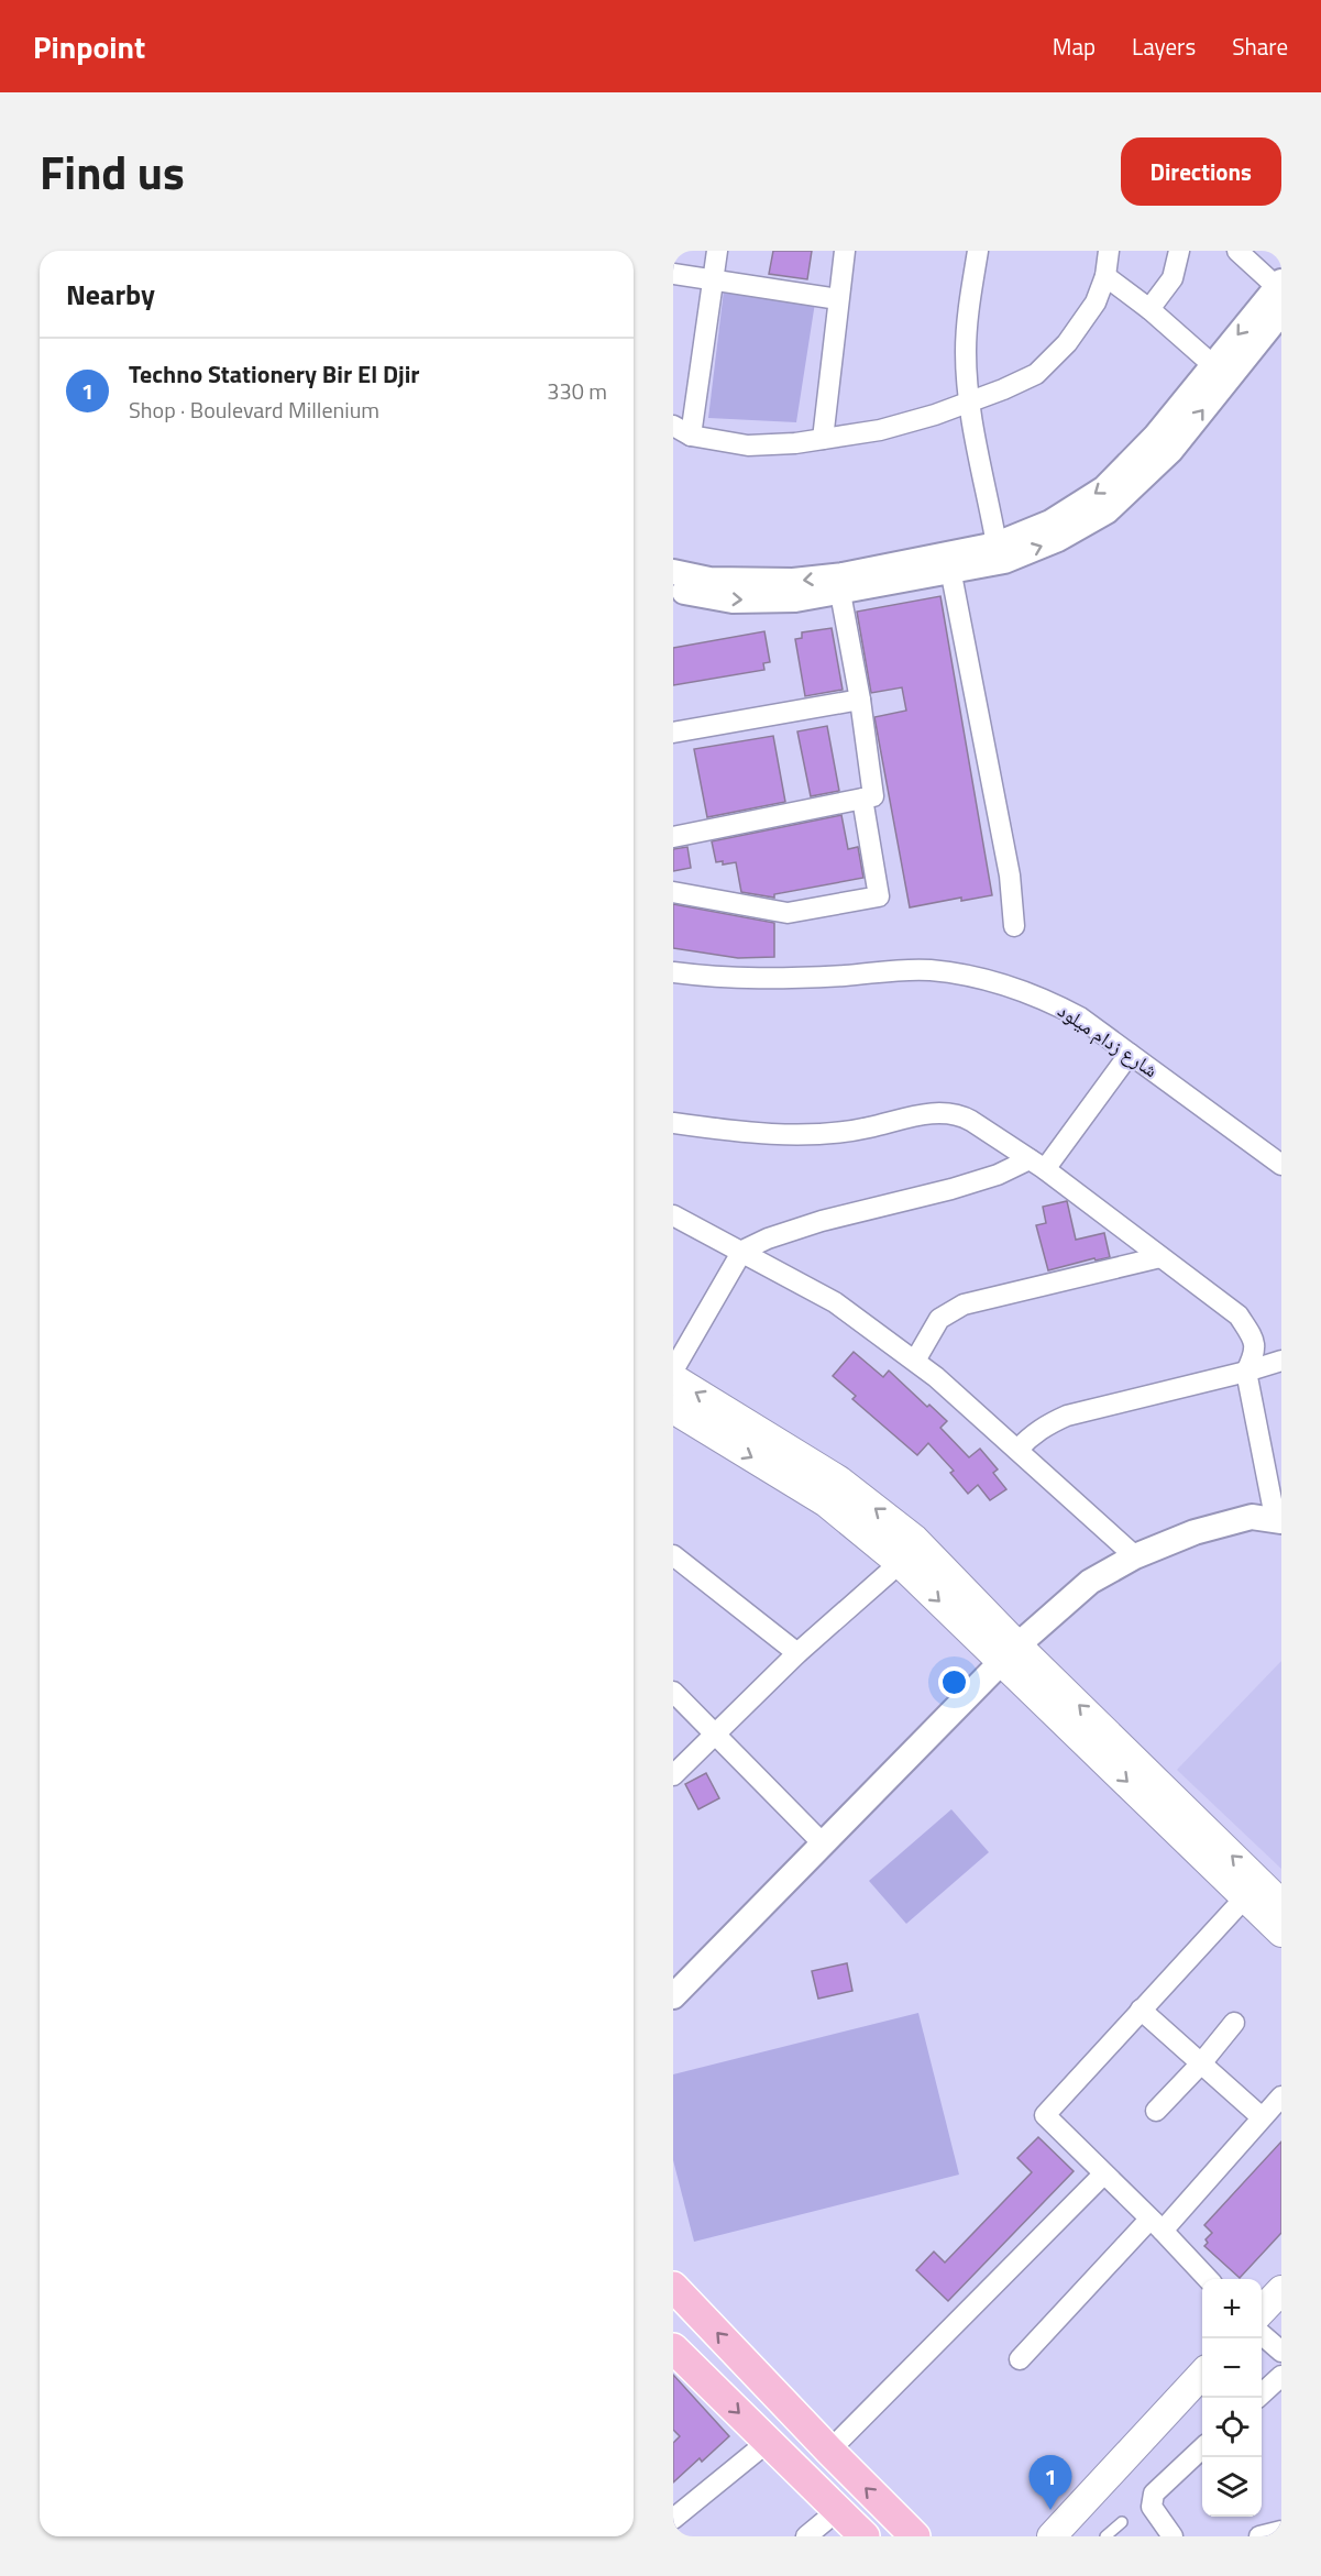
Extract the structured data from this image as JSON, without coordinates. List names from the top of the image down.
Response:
{
  "streets": {
    "street": ["شارع زدام ميلود"]
  },
  "page": {
    "header": "Pinpoint",
    "nav": ["Map", "Layers", "Share"],
    "title": "Find us",
    "buttons": "Directions",
    "heading": "Nearby",
    "list": [
      {
        "mark": "1",
        "name": "Techno Stationery Bir El Djir",
        "note": "Shop · Boulevard Millenium",
        "value": "330 m"
      }
    ],
    "map_buttons": ["+", "−"],
    "pins": "1"
  }
}
